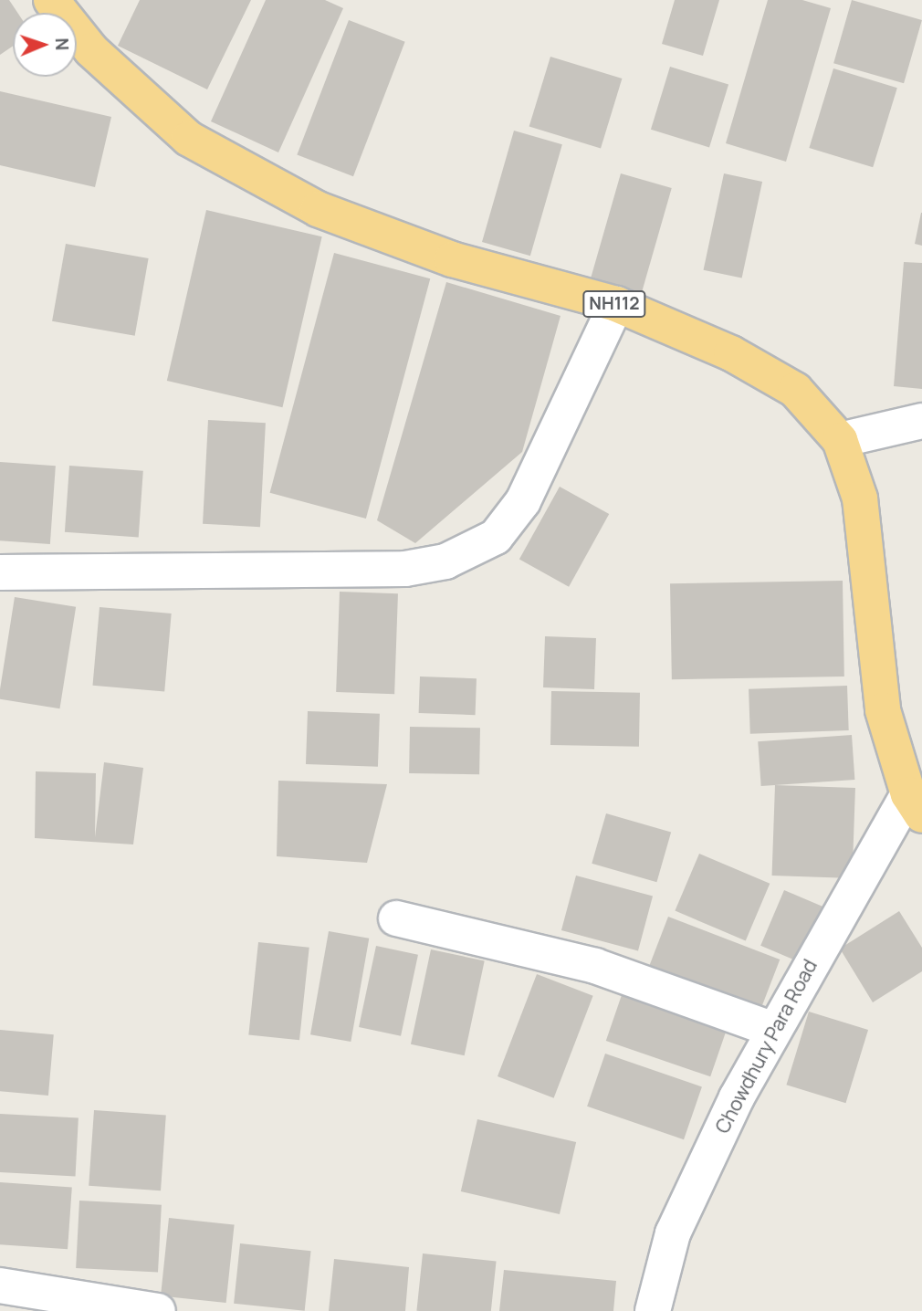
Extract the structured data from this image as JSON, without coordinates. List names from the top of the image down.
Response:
{
  "streets": {
    "highway": ["NH112"],
    "street": ["Chowdhury Para Road"]
  },
  "crossings": [
    ["NH112", "Chowdhury Para Road"]
  ],
  "north": "right"
}
